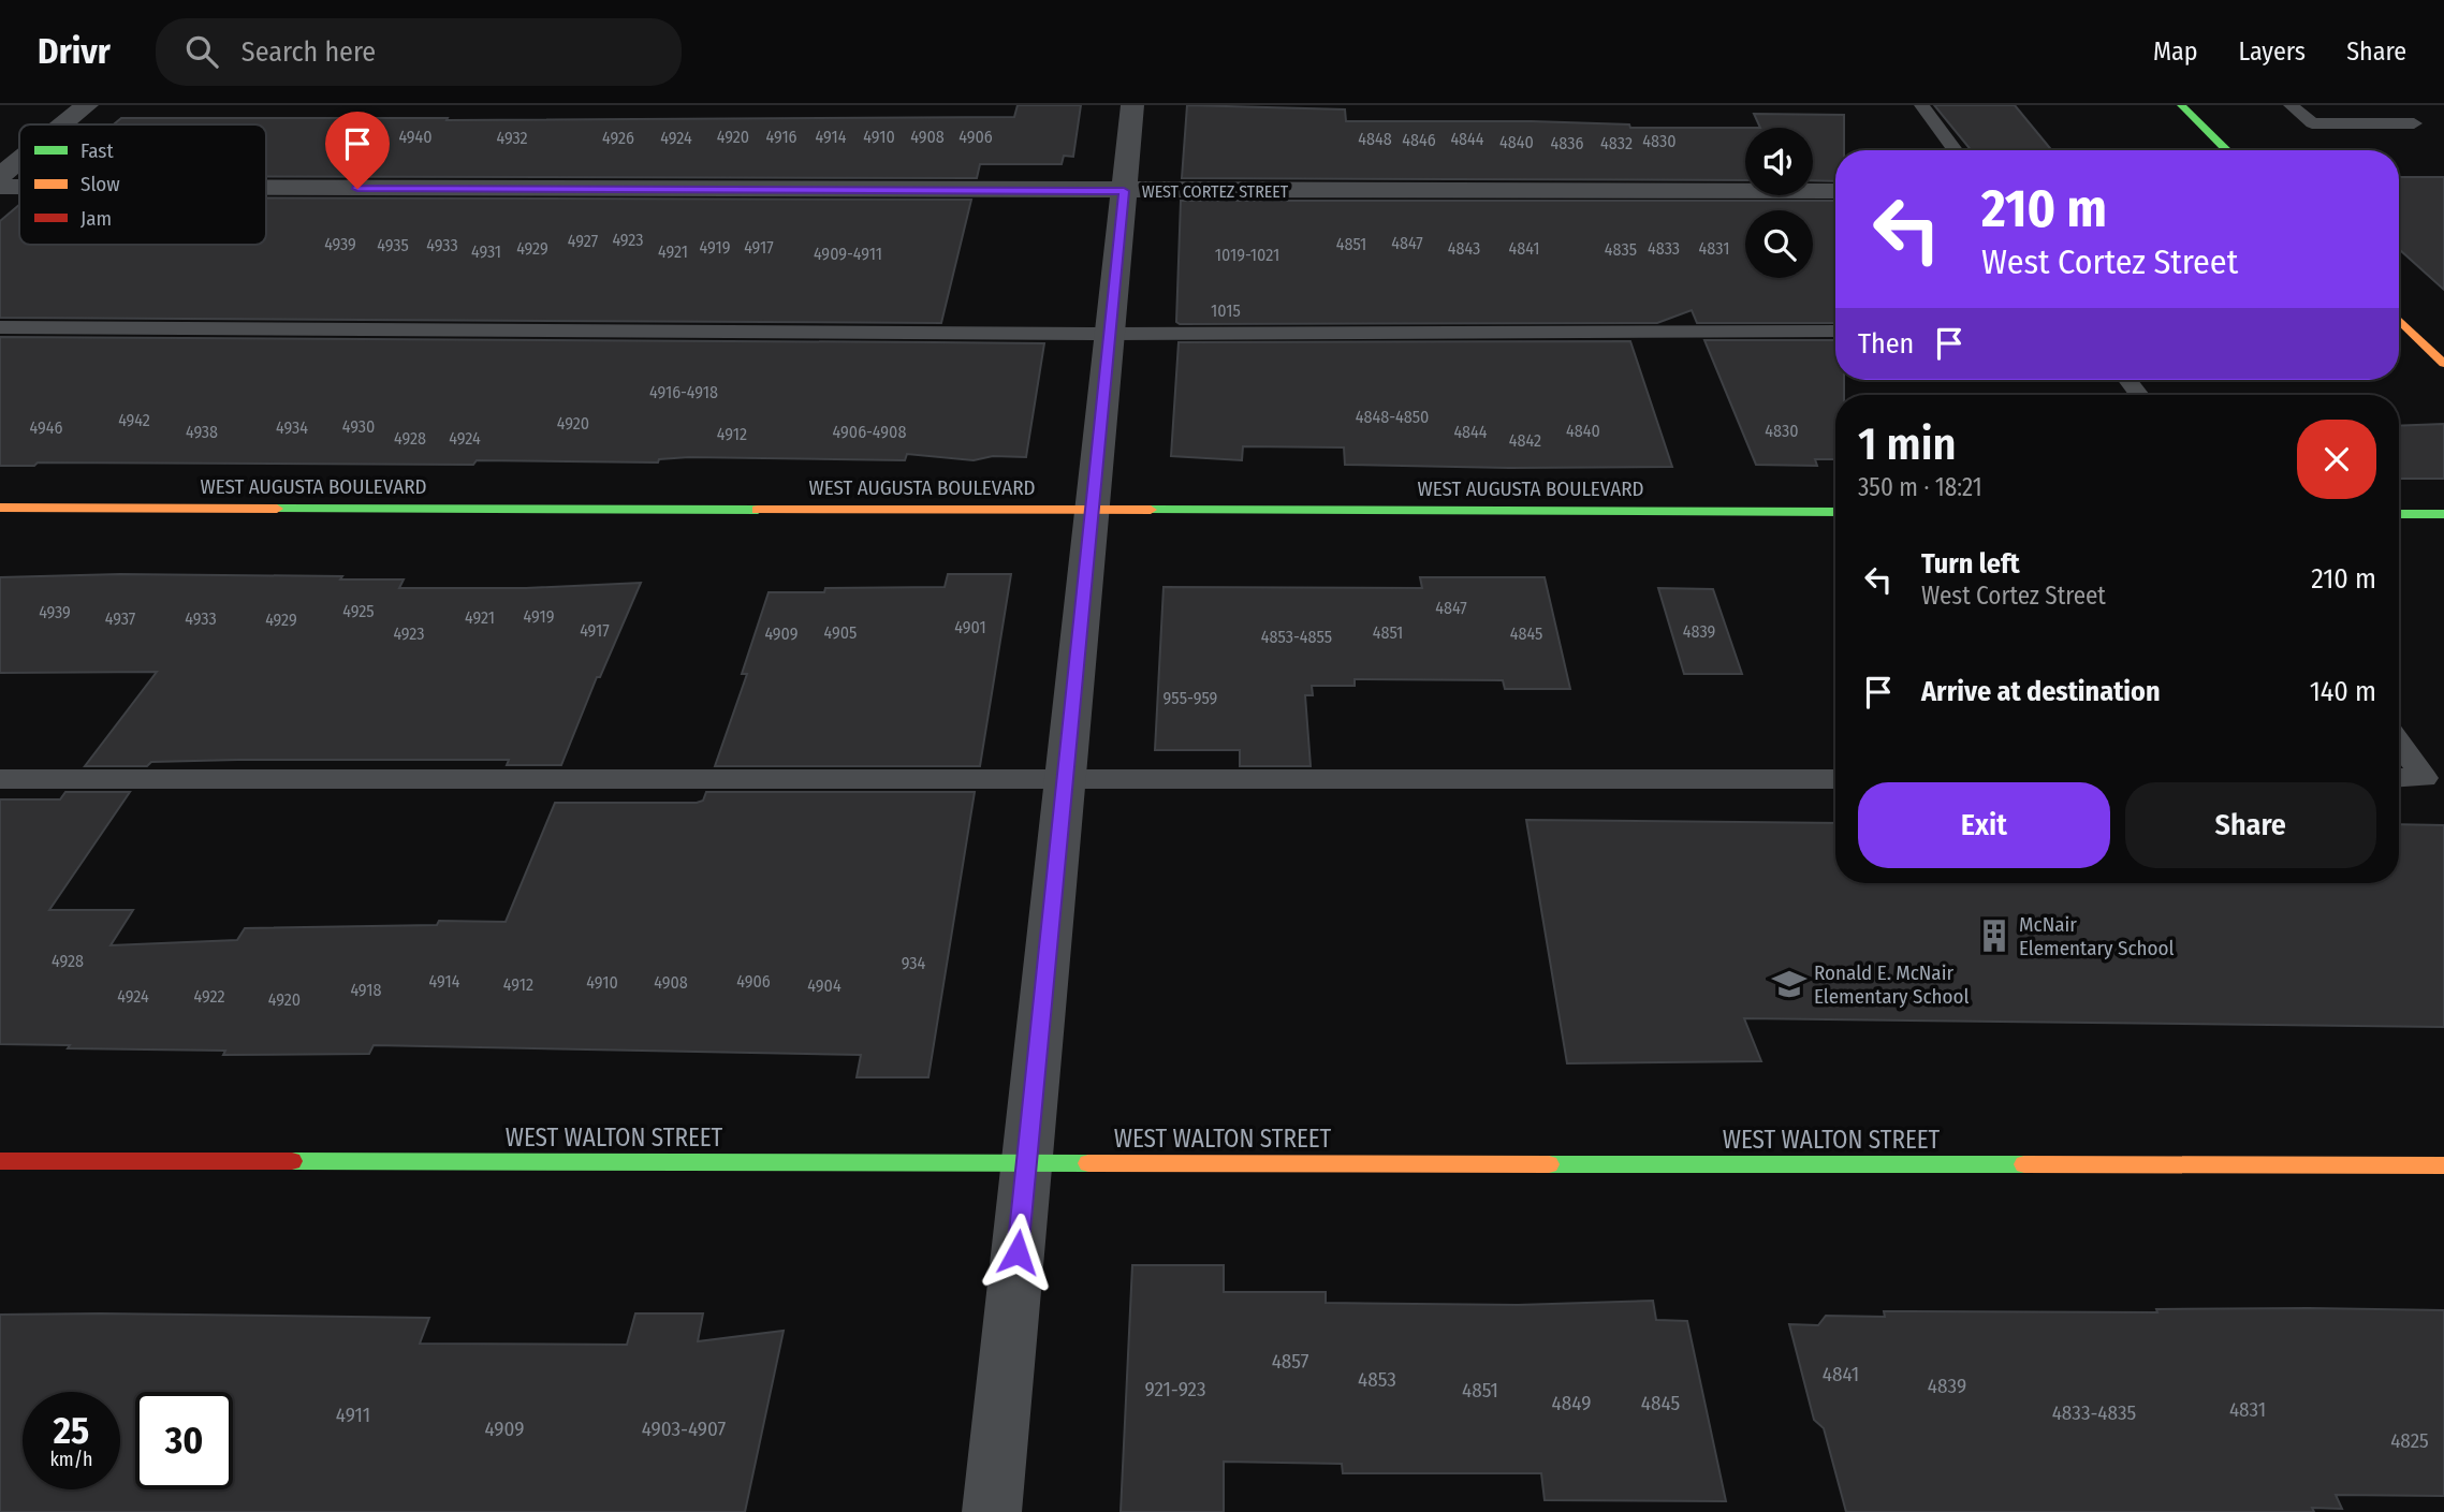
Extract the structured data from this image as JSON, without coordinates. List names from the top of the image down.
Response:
{
  "streets": {
    "street": ["WEST CORTEZ STREET", "WEST AUGUSTA BOULEVARD", "WEST WALTON STREET"]
  },
  "places": {
    "building": ["McNair Elementary School"],
    "school or university": ["Ronald E. McNair Elementary School"]
  },
  "house_numbers": [
    "4940",
    "4920",
    "4916",
    "4914",
    "4910",
    "4908",
    "4906",
    "4932",
    "4926",
    "4924",
    "4848",
    "4844",
    "4846",
    "4830",
    "4840",
    "4836",
    "4832",
    "4923",
    "4927",
    "4847",
    "4939",
    "4851",
    "4935",
    "4933",
    "4919",
    "4917",
    "4929",
    "4843",
    "4841",
    "4833",
    "4831",
    "4835",
    "4931",
    "4921",
    "4909-4911",
    "1019-1021",
    "1015",
    "4916-4918",
    "4848-4850",
    "4942",
    "4920",
    "4930",
    "4946",
    "4934",
    "4840",
    "4830",
    "4938",
    "4906-4908",
    "4844",
    "4912",
    "4928",
    "4924",
    "4842",
    "4847",
    "4925",
    "4939",
    "4919",
    "4921",
    "4937",
    "4933",
    "4929",
    "4901",
    "4917",
    "4839",
    "4905",
    "4851",
    "4923",
    "4909",
    "4845",
    "4853-4855",
    "955-959",
    "4928",
    "934",
    "4914",
    "4906",
    "4910",
    "4908",
    "4912",
    "4904",
    "4918",
    "4924",
    "4922",
    "4920",
    "4857",
    "4841",
    "4853",
    "4839",
    "921-923",
    "4851",
    "4849",
    "4845",
    "4831",
    "4833-4835",
    "4911",
    "4909",
    "4903-4907",
    "4825"
  ],
  "legend": ["Fast", "Slow", "Jam"],
  "page": {
    "header": "Drivr",
    "search": "Search here",
    "nav": ["Map", "Layers", "Share"],
    "turn": ["210 m", "West Cortez Street"],
    "then": "Then",
    "heading": ["1 min", "350 m · 18:21"],
    "list": [
      {
        "name": "Turn left",
        "note": "West Cortez Street",
        "value": "210 m"
      },
      {
        "name": "Arrive at destination",
        "value": "140 m"
      }
    ],
    "buttons": ["Exit", "Share"],
    "speed": "25 km/h",
    "limit": "30"
  }
}
